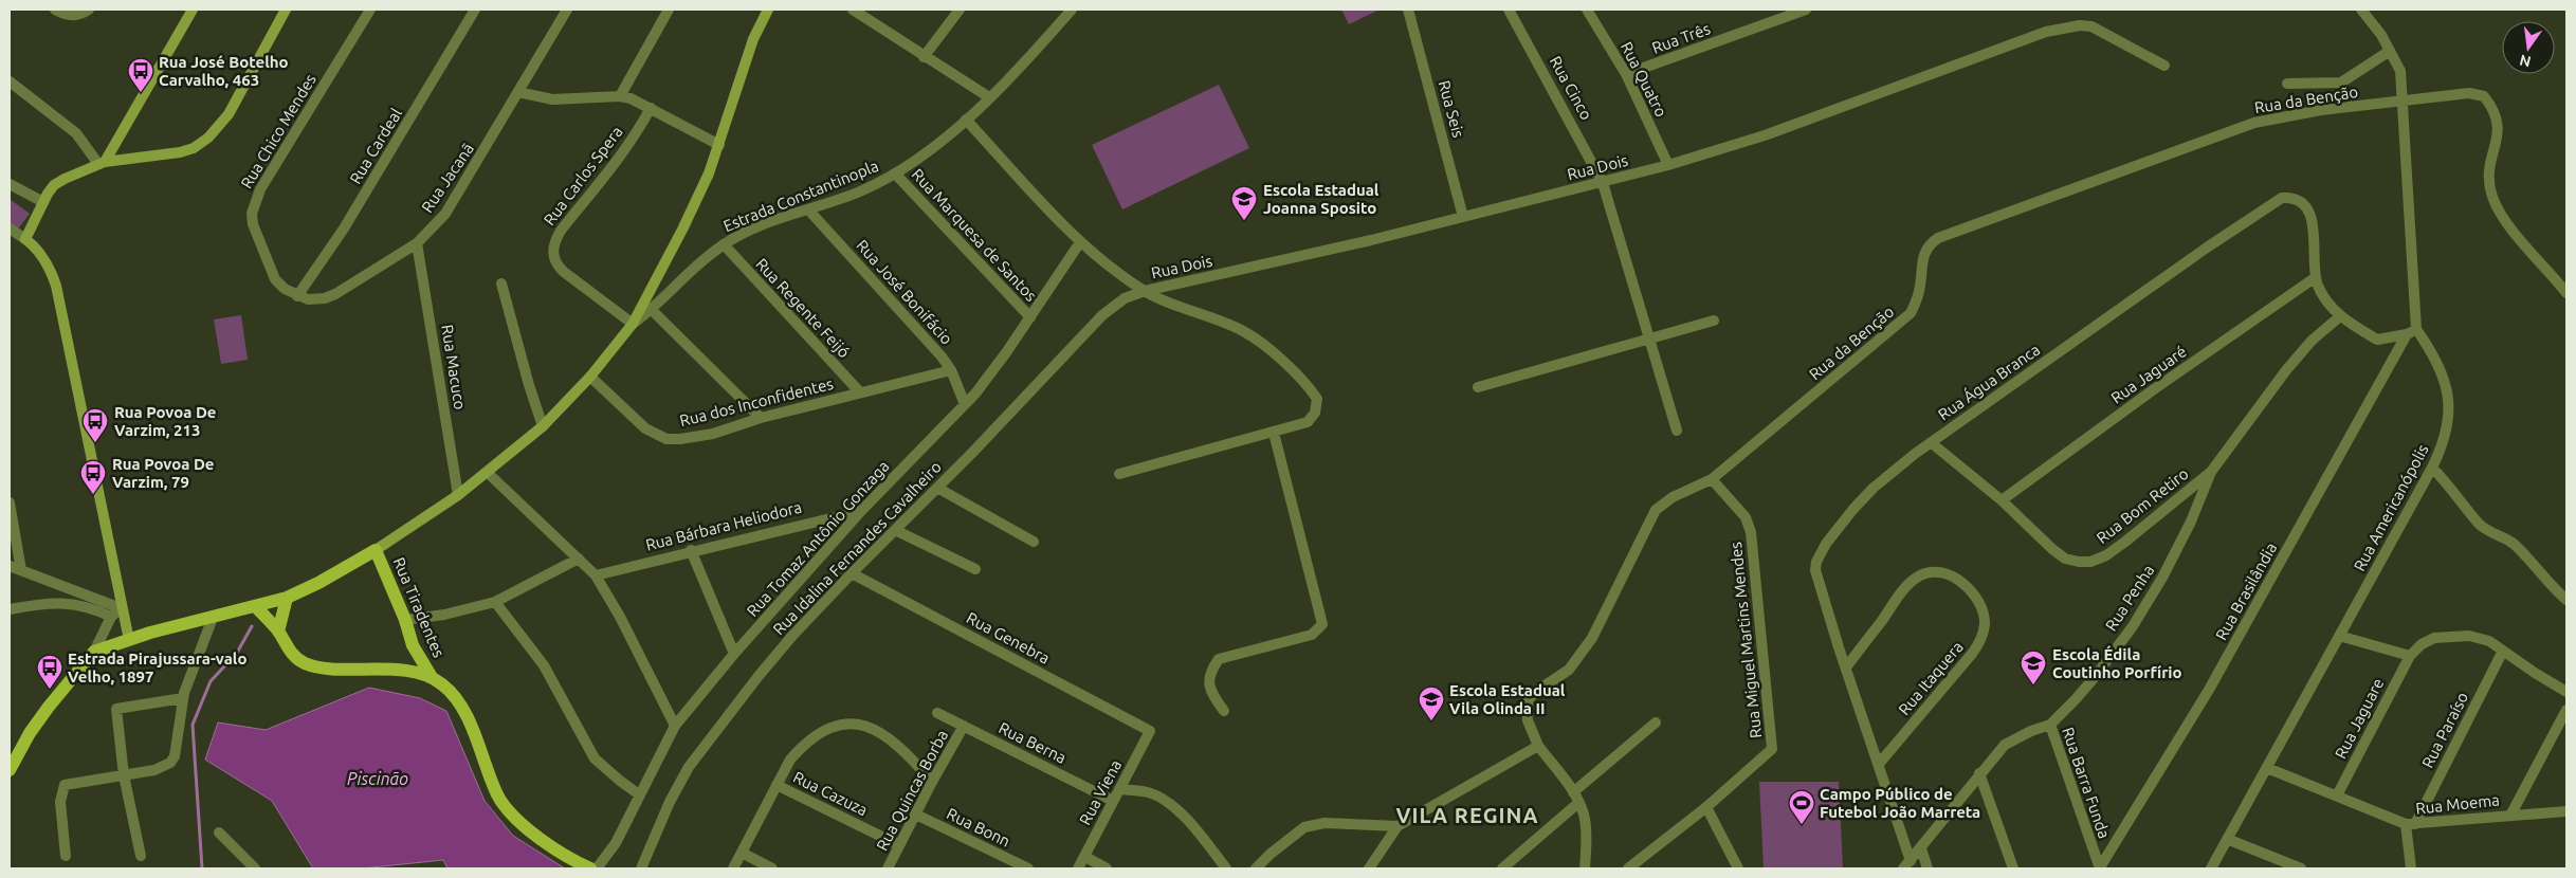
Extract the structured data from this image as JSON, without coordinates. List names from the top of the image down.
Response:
{
  "streets": {
    "main road": ["Rua Tiradentes"],
    "street": [
      "Rua Três",
      "Rua Quatro",
      "Rua Cinco",
      "Rua da Benção",
      "Rua Seis",
      "Rua Chico Mendes",
      "Rua Cardeal",
      "Rua Dois",
      "Rua Carlos Spera",
      "Rua Jacanã",
      "Estrada Constantinopla",
      "Rua Marquesa de Santos",
      "Rua José Bonifácio",
      "Rua Regente Feijó",
      "Rua Macuco",
      "Rua Jaguaré",
      "Rua Água Branca",
      "Rua dos Inconfidentes",
      "Rua Bom Retiro",
      "Rua Americanópolis",
      "Rua Bárbara Heliodora",
      "Rua Tomaz Antônio Gonzaga",
      "Rua Idalina Fernandes Cavalheiro",
      "Rua Brasilândia",
      "Rua Penha",
      "Rua Genebra",
      "Rua Miguel Martins Mendes",
      "Rua Itaquera",
      "Rua Jaguare",
      "Rua Paraíso",
      "Rua Berna",
      "Rua Barra Funda",
      "Rua Quincas Borba",
      "Rua Viena",
      "Rua Cazuza",
      "Rua Moema",
      "Rua Bonn"
    ]
  },
  "crossings": [
    ["Rua Três", "Rua Quatro"],
    ["Rua Quatro", "Rua Dois"],
    ["Rua Cinco", "Rua Dois"],
    ["Rua da Benção", "Rua Miguel Martins Mendes"],
    ["Rua Seis", "Rua Dois"],
    ["Rua Chico Mendes", "Rua Cardeal"],
    ["Rua Chico Mendes", "Rua Jacanã"],
    ["Rua Cardeal", "Rua Jacanã"],
    ["Rua Dois", "Rua Idalina Fernandes Cavalheiro"],
    ["Rua Carlos Spera", "Estrada Constantinopla"],
    ["Rua Jacanã", "Rua Macuco"],
    ["Estrada Constantinopla", "Rua Marquesa de Santos"],
    ["Estrada Constantinopla", "Rua José Bonifácio"],
    ["Estrada Constantinopla", "Rua Regente Feijó"],
    ["Rua Marquesa de Santos", "Rua Tomaz Antônio Gonzaga"],
    ["Rua José Bonifácio", "Rua dos Inconfidentes"],
    ["Rua José Bonifácio", "Rua Tomaz Antônio Gonzaga"],
    ["Rua Regente Feijó", "Rua dos Inconfidentes"],
    ["Rua Jaguaré", "Rua Água Branca"],
    ["Rua Jaguaré", "Rua Bom Retiro"],
    ["Rua Água Branca", "Rua Bom Retiro"],
    ["Rua Água Branca", "Rua Americanópolis"],
    ["Rua Água Branca", "Rua Brasilândia"],
    ["Rua Água Branca", "Rua Itaquera"],
    ["Rua Água Branca", "Rua Barra Funda"],
    ["Rua Bom Retiro", "Rua Penha"],
    ["Rua Americanópolis", "Rua Brasilândia"],
    ["Rua Americanópolis", "Rua Moema"],
    ["Rua Bárbara Heliodora", "Rua Tomaz Antônio Gonzaga"],
    ["Rua Idalina Fernandes Cavalheiro", "Rua Genebra"],
    ["Rua Brasilândia", "Rua Barra Funda"],
    ["Rua Penha", "Rua Barra Funda"],
    ["Rua Genebra", "Rua Viena"],
    ["Rua Jaguare", "Rua Moema"],
    ["Rua Paraíso", "Rua Moema"],
    ["Rua Berna", "Rua Quincas Borba"],
    ["Rua Berna", "Rua Viena"],
    ["Rua Quincas Borba", "Rua Cazuza"],
    ["Rua Quincas Borba", "Rua Bonn"]
  ],
  "districts": ["VILA REGINA"],
  "water": ["Piscinão"],
  "places": {
    "bus stop": [
      "Rua José Botelho Carvalho, 463",
      "Rua Povoa De Varzim, 213",
      "Rua Povoa De Varzim, 79",
      "Estrada Pirajussara-valo Velho, 1897"
    ],
    "school or university": ["Escola Estadual Joanna Sposito", "Escola Édila Coutinho Porfírio", "Escola Estadual Vila Olinda II"],
    "sports": ["Campo Público de Futebol João Marreta"]
  },
  "north": "bottom"
}
